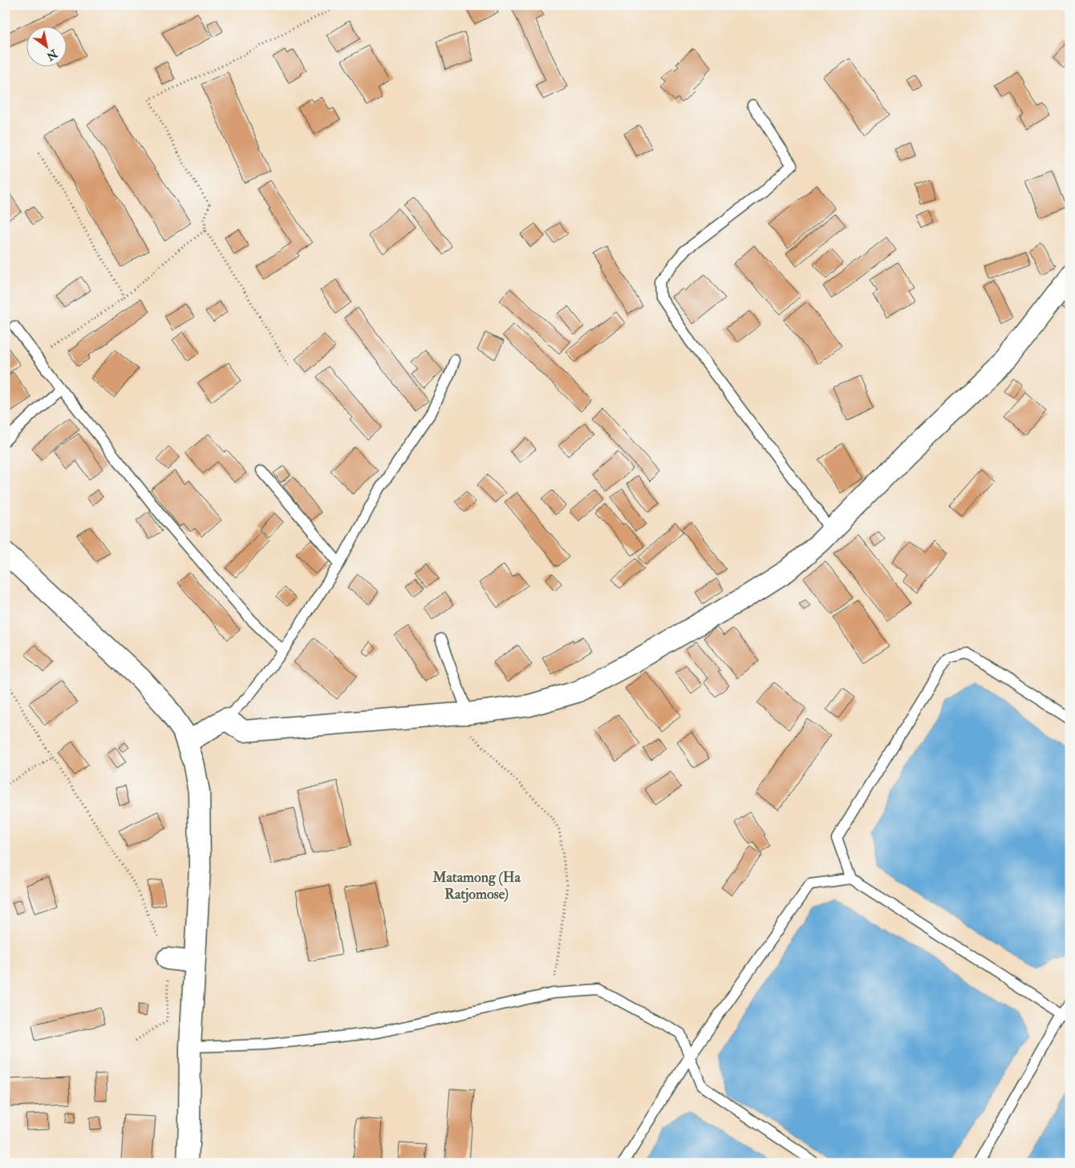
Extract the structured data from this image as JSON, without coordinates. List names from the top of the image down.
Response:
{
  "districts": ["Matamong (Ha Ratjomose)"],
  "north": "bottom right"
}
